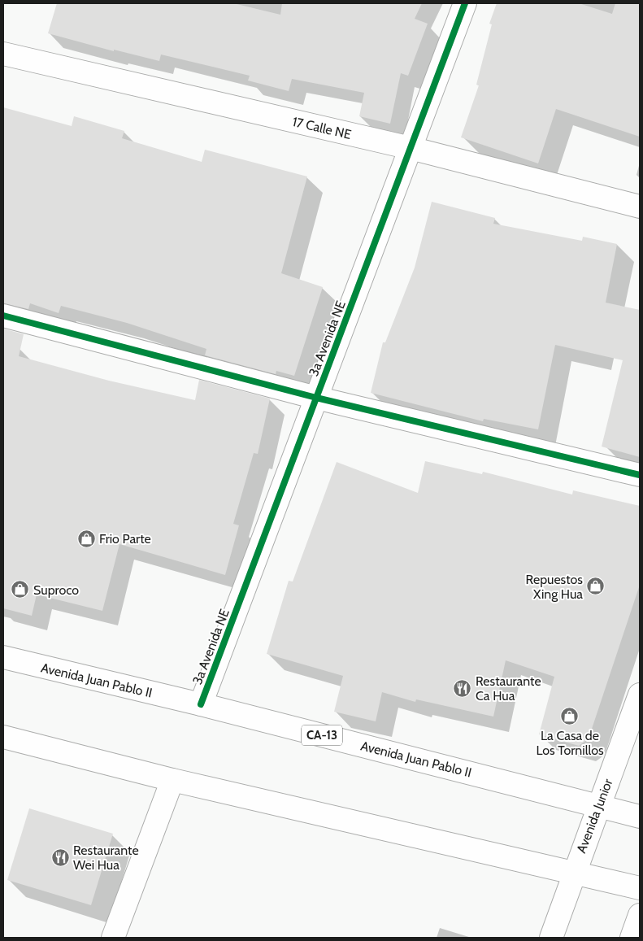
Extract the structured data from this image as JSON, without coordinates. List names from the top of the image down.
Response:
{
  "streets": {
    "main road": [
      "17 Calle NE",
      "3a Avenida NE",
      "Avenida Juan Pablo II",
      "CA-13",
      "Avenida Junior"
    ]
  },
  "crossings": [
    ["17 Calle NE", "3a Avenida NE"],
    ["3a Avenida NE", "Avenida Juan Pablo II"],
    ["Avenida Juan Pablo II", "Avenida Junior"]
  ],
  "places": {
    "shop": [
      "Frio Parte",
      "Repuestos Xing Hua",
      "Suproco",
      "La Casa de Los Tornillos"
    ],
    "restaurant": ["Restaurante Ca Hua", "Restaurante Wei Hua"]
  }
}
